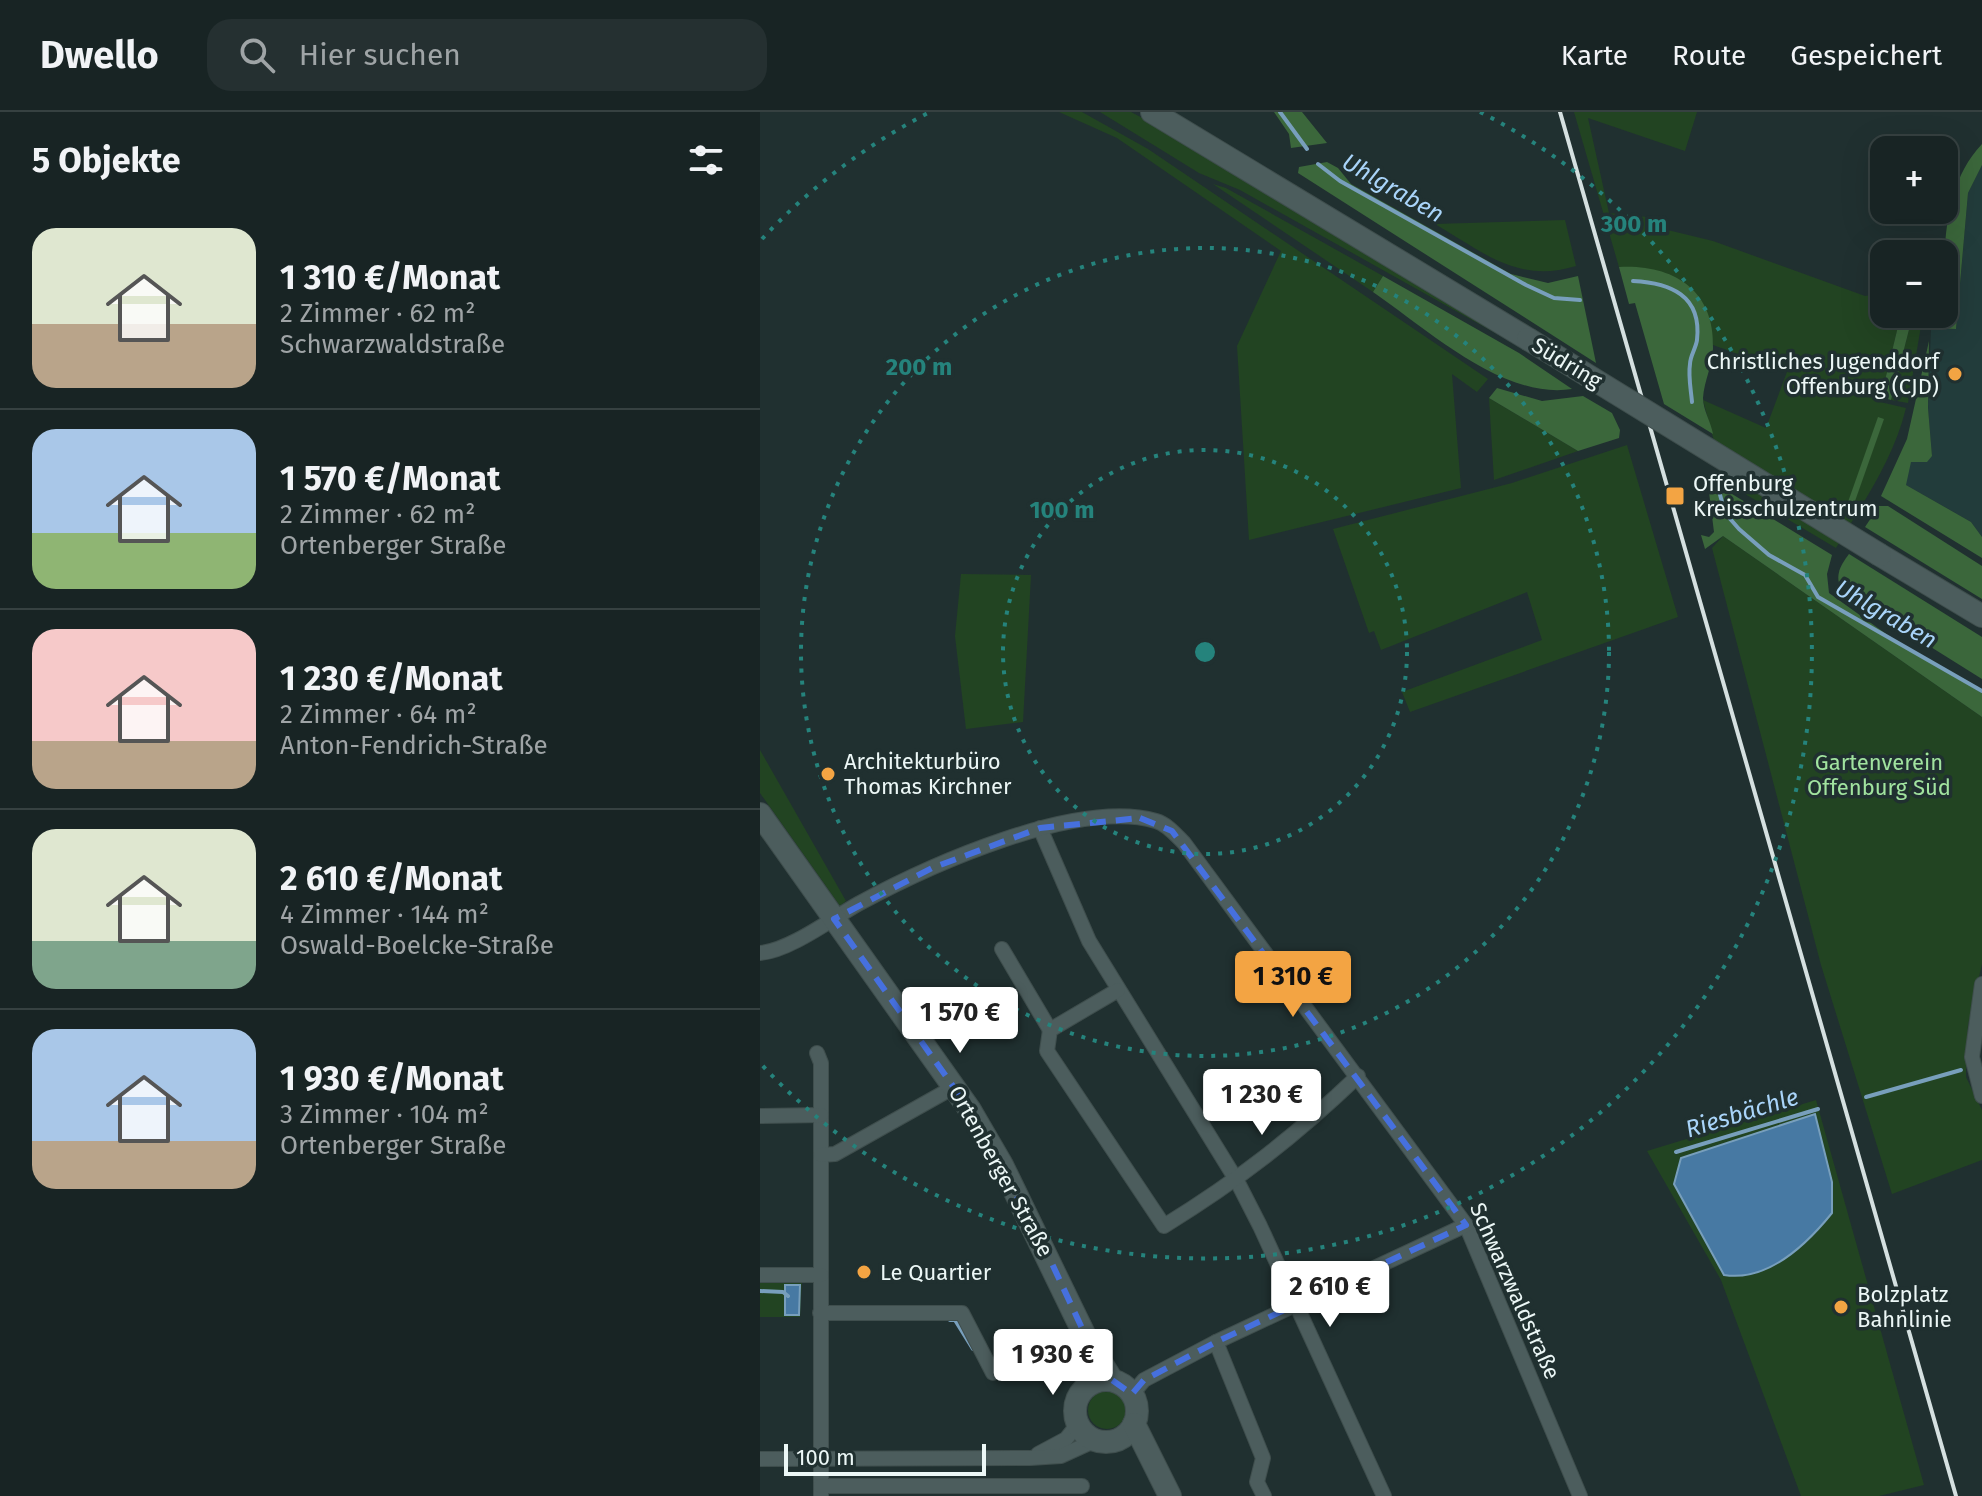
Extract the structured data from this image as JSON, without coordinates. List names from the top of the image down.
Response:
{
  "streets": {
    "main road": ["Südring", "Ortenberger Straße"],
    "street": ["Schwarzwaldstraße"]
  },
  "crossings": [
    ["Ortenberger Straße", "Schwarzwaldstraße"]
  ],
  "water": ["Uhlgraben", "Riesbächle"],
  "parks": ["Gartenverein Offenburg Süd"],
  "places": {
    "other": [
      "Christliches Jugenddorf Offenburg (CJD)",
      "Architekturbüro Thomas Kirchner",
      "Le Quartier",
      "Bolzplatz Bahnlinie"
    ],
    "transit": ["Offenburg Kreisschulzentrum"]
  },
  "scale_bar": "100 m",
  "page": {
    "header": "Dwello",
    "search": "Hier suchen",
    "nav": ["Karte", "Route", "Gespeichert"],
    "heading": "5 Objekte",
    "map_buttons": ["+", "−"],
    "list": [
      {
        "name": "1 310 €/Monat",
        "note": "2 Zimmer · 62 m² · Schwarzwaldstraße"
      },
      {
        "name": "1 570 €/Monat",
        "note": "2 Zimmer · 62 m² · Ortenberger Straße"
      },
      {
        "name": "1 230 €/Monat",
        "note": "2 Zimmer · 64 m² · Anton-Fendrich-Straße"
      },
      {
        "name": "2 610 €/Monat",
        "note": "4 Zimmer · 144 m² · Oswald-Boelcke-Straße"
      },
      {
        "name": "1 930 €/Monat",
        "note": "3 Zimmer · 104 m² · Ortenberger Straße"
      }
    ],
    "price": [
      "1 310 €",
      "1 570 €",
      "1 230 €",
      "2 610 €",
      "1 930 €"
    ],
    "scale": "100 m"
  },
  "rings": ["300 m", "200 m", "100 m"]
}
